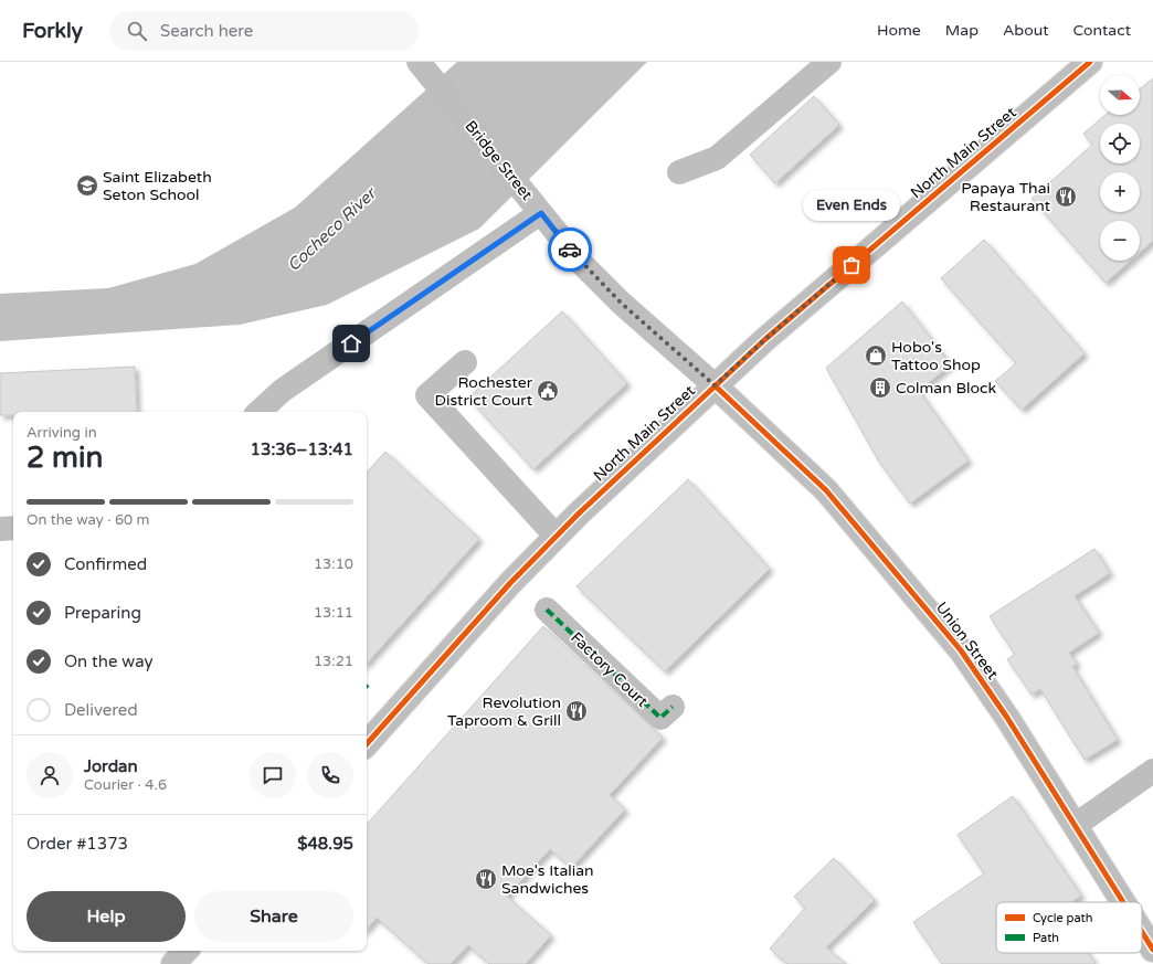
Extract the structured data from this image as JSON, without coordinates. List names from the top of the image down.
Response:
{
  "streets": {
    "main road": [
      "North Main Street",
      "Bridge Street",
      "Union Street",
      "Factory Court"
    ]
  },
  "crossings": [
    ["North Main Street", "Bridge Street"],
    ["North Main Street", "Union Street"],
    ["Bridge Street", "Union Street"]
  ],
  "water": ["Cocheco River"],
  "places": {
    "school or university": ["Saint Elizabeth Seton School"],
    "restaurant": ["Papaya Thai Restaurant", "Revolution Taproom & Grill", "Moe's Italian Sandwiches"],
    "other": ["Even Ends"],
    "shop": ["Hobo's Tattoo Shop"],
    "building": ["Colman Block"],
    "public building": ["Rochester District Court"]
  },
  "legend": ["Cycle path", "Path"],
  "north": "right",
  "page": {
    "header": "Forkly",
    "search": "Search here",
    "nav": [
      "Home",
      "Map",
      "About",
      "Contact"
    ],
    "map_buttons": ["+", "−"],
    "bubble": "Even Ends",
    "heading": ["2 min", "Arriving in", "13:36–13:41"],
    "panel": [
      "Jordan",
      "Courier · 4.6",
      "Order #1373",
      "$48.95"
    ],
    "bar": "On the way · 60 m",
    "list": [
      ["Confirmed", "13:10"],
      ["Preparing", "13:11"],
      ["On the way", "13:21"],
      "Delivered"
    ],
    "buttons": ["Help", "Share"]
  }
}
